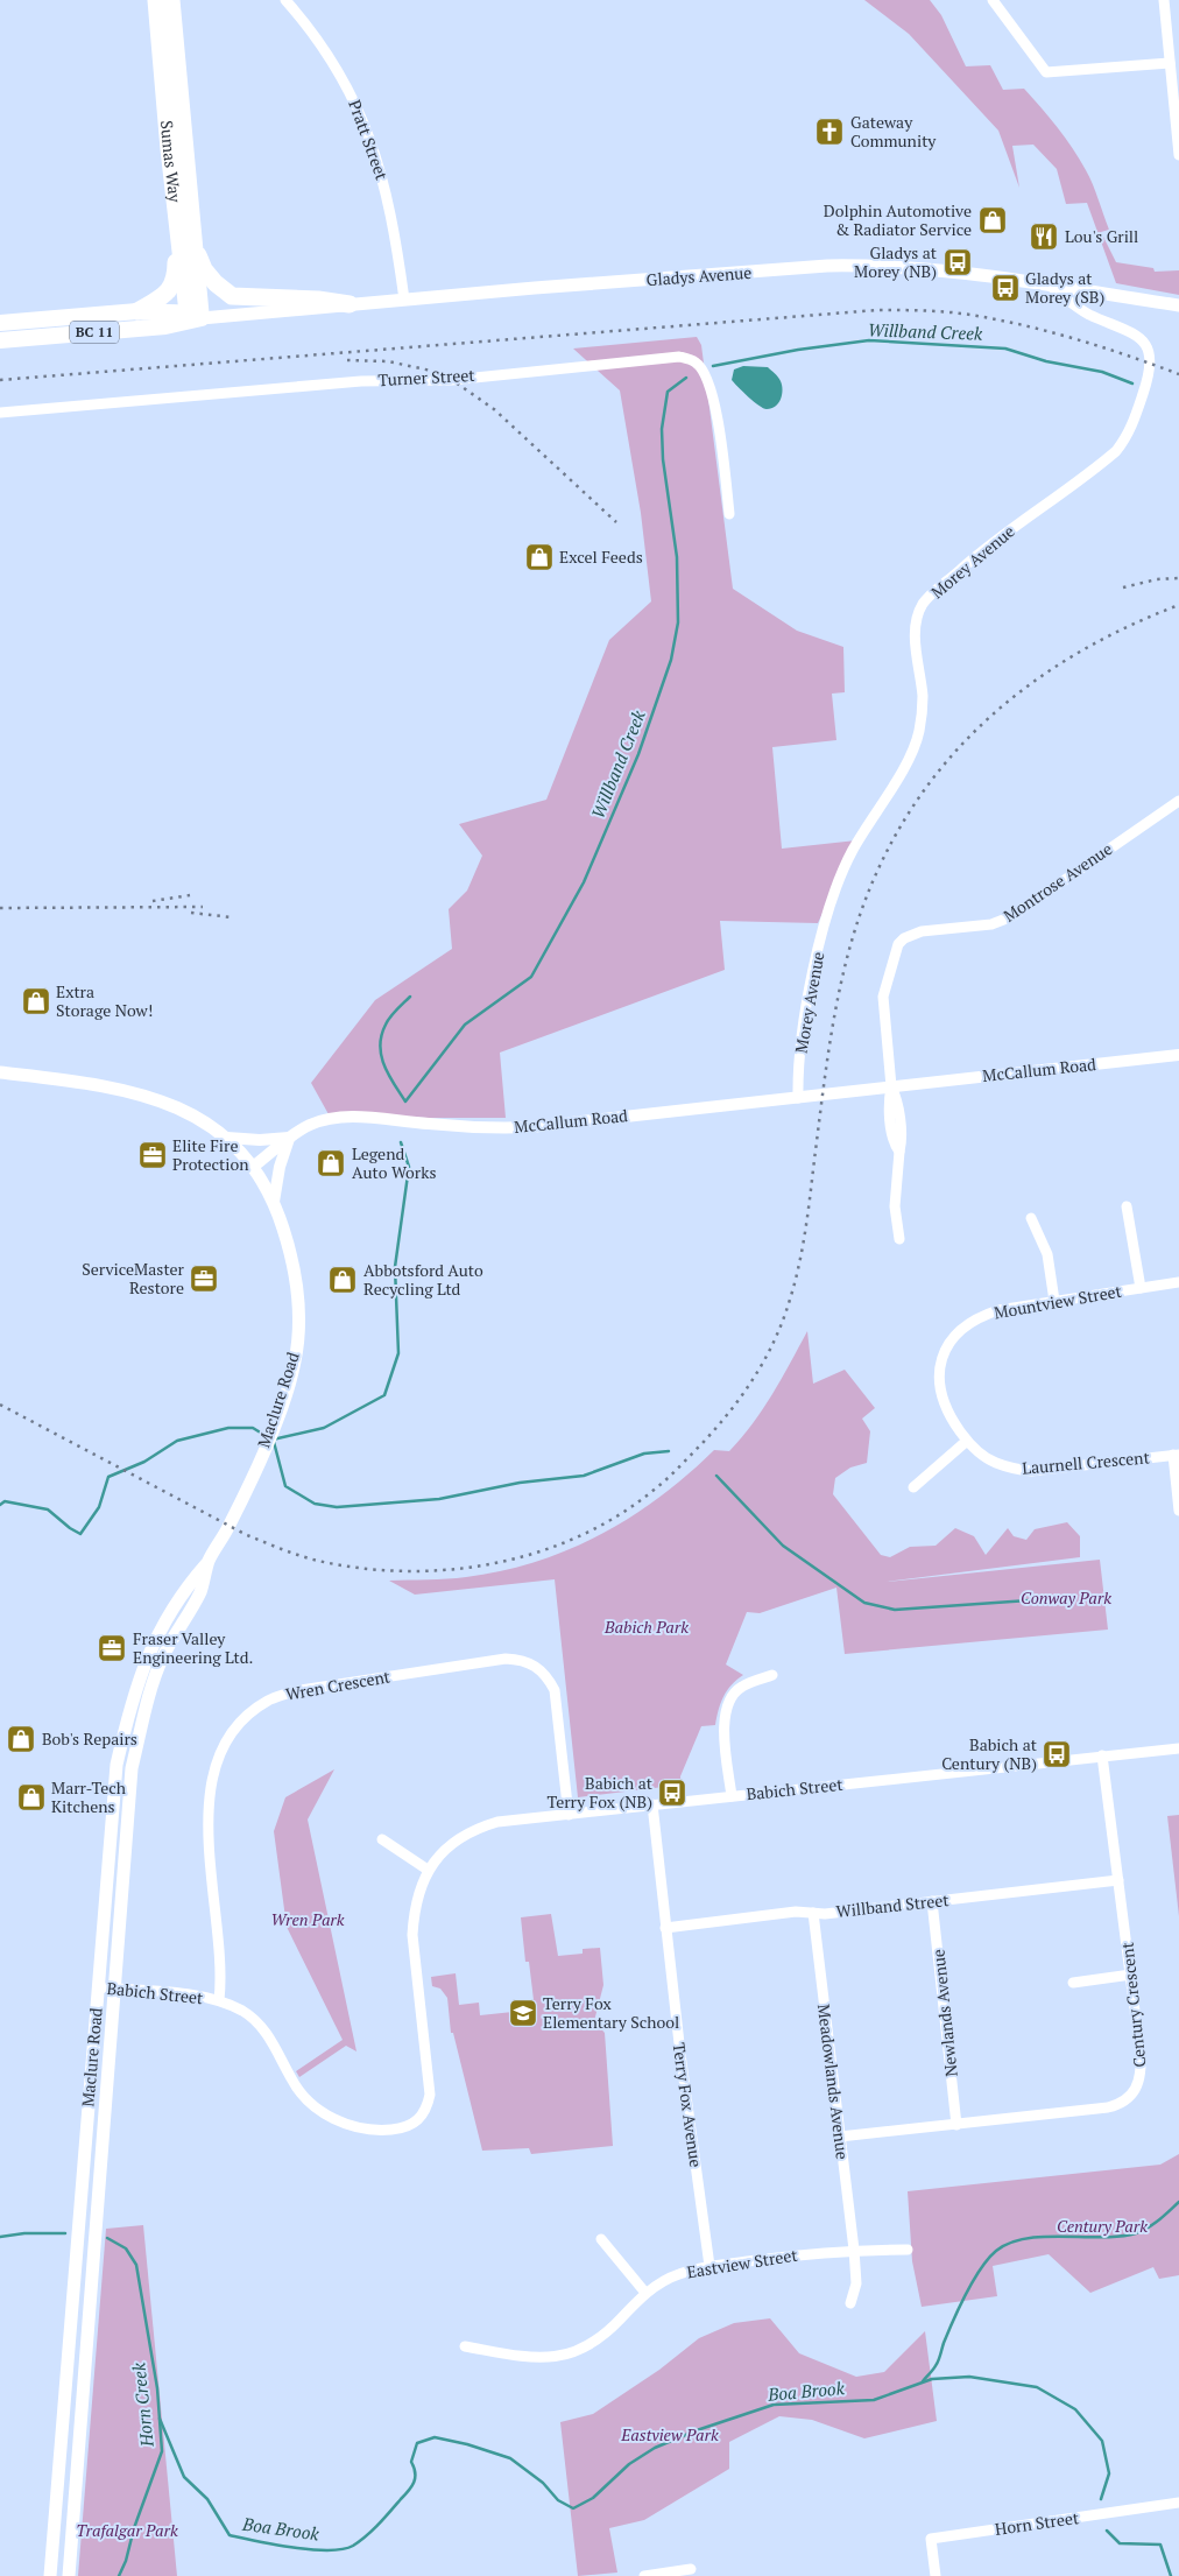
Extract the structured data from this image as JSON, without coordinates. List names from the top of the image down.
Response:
{
  "streets": {
    "highway": ["Sumas Way", "BC 11"],
    "main road": ["Gladys Avenue", "Maclure Road"],
    "street": [
      "Pratt Street",
      "Turner Street",
      "Morey Avenue",
      "Montrose Avenue",
      "McCallum Road",
      "Mountview Street",
      "Laurnell Crescent",
      "Wren Crescent",
      "Babich Street",
      "Willband Street",
      "Century Crescent",
      "Newlands Avenue",
      "Meadowlands Avenue",
      "Terry Fox Avenue",
      "Eastview Street",
      "Horn Street"
    ]
  },
  "crossings": [
    ["Pratt Street", "Gladys Avenue"],
    ["Sumas Way", "Gladys Avenue"],
    ["Sumas Way", "BC 11"],
    ["Gladys Avenue", "BC 11"],
    ["Gladys Avenue", "Morey Avenue"],
    ["Morey Avenue", "McCallum Road"],
    ["Montrose Avenue", "McCallum Road"],
    ["McCallum Road", "Maclure Road"],
    ["Mountview Street", "Laurnell Crescent"],
    ["Maclure Road", "Babich Street"],
    ["Wren Crescent", "Babich Street"],
    ["Babich Street", "Century Crescent"],
    ["Babich Street", "Terry Fox Avenue"],
    ["Willband Street", "Century Crescent"],
    ["Willband Street", "Newlands Avenue"],
    ["Willband Street", "Meadowlands Avenue"],
    ["Willband Street", "Terry Fox Avenue"],
    ["Century Crescent", "Newlands Avenue"],
    ["Century Crescent", "Meadowlands Avenue"],
    ["Meadowlands Avenue", "Eastview Street"],
    ["Terry Fox Avenue", "Eastview Street"]
  ],
  "water": ["Willband Creek", "Boa Brook", "Horn Creek"],
  "parks": [
    "Conway Park",
    "Babich Park",
    "Wren Park",
    "Century Park",
    "Eastview Park",
    "Trafalgar Park"
  ],
  "places": {
    "church": ["Gateway Community"],
    "shop": [
      "Dolphin Automotive & Radiator Service",
      "Excel Feeds",
      "Extra Storage Now!",
      "Legend Auto Works",
      "Abbotsford Auto Recycling Ltd",
      "Bob's Repairs",
      "Marr-Tech Kitchens"
    ],
    "restaurant": ["Lou's Grill"],
    "bus stop": [
      "Gladys at Morey (NB)",
      "Gladys at Morey (SB)",
      "Babich at Century (NB)",
      "Babich at Terry Fox (NB)"
    ],
    "office": ["Elite Fire Protection", "ServiceMaster Restore", "Fraser Valley Engineering Ltd."],
    "school or university": ["Terry Fox Elementary School"]
  }
}
